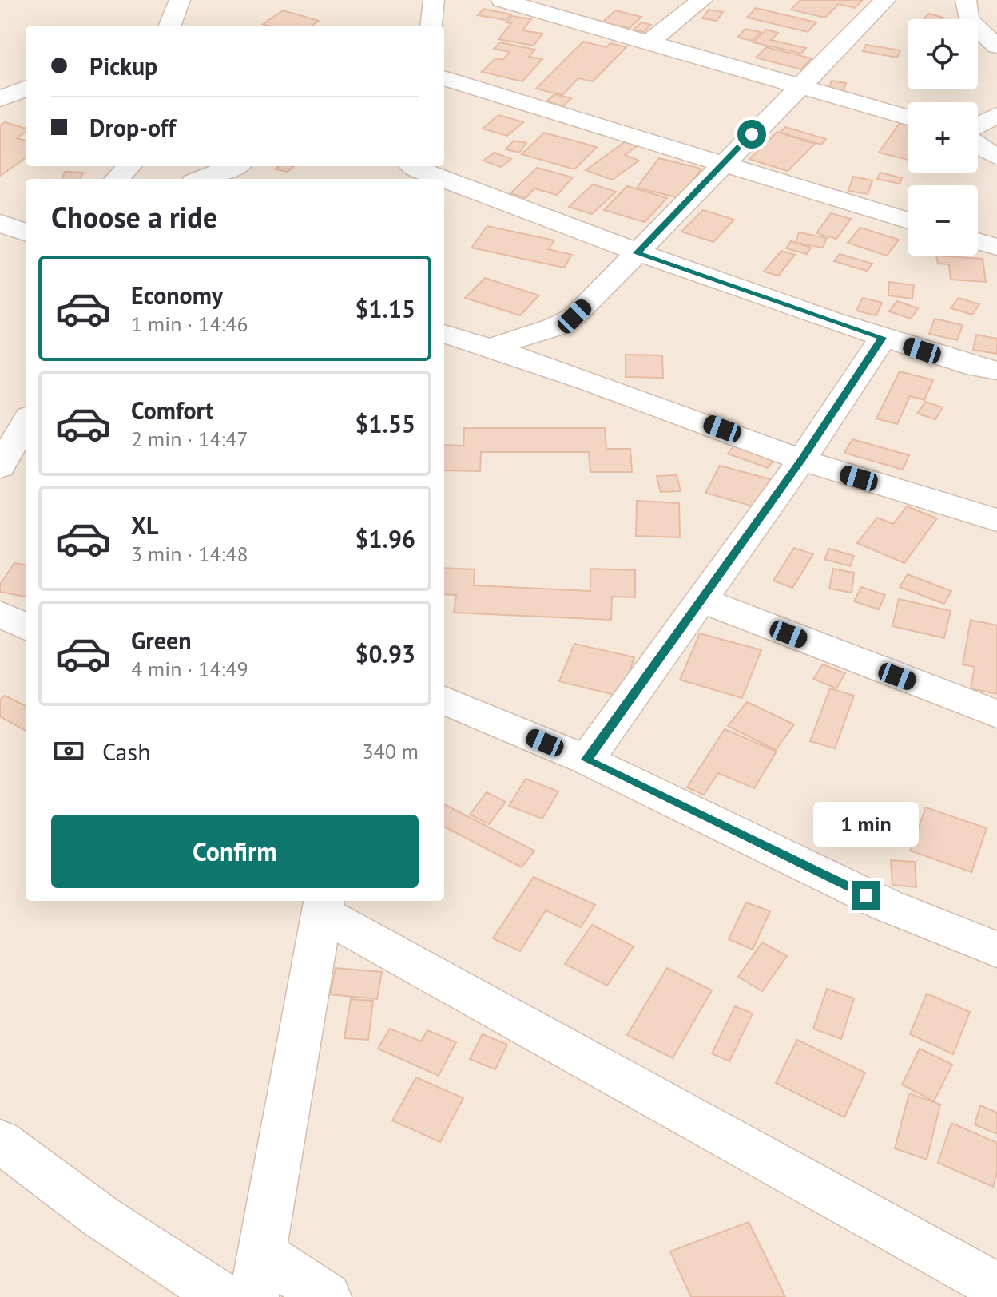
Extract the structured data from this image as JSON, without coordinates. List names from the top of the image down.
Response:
{
  "page": {
    "map_buttons": ["+", "−"],
    "banner": ["Pickup", "Drop-off"],
    "heading": "Choose a ride",
    "list": [
      {
        "name": "Economy",
        "note": "1 min · 14:46",
        "value": "$1.15"
      },
      {
        "name": "Comfort",
        "note": "2 min · 14:47",
        "value": "$1.55"
      },
      {
        "name": "XL",
        "note": "3 min · 14:48",
        "value": "$1.96"
      },
      {
        "name": "Green",
        "note": "4 min · 14:49",
        "value": "$0.93"
      }
    ],
    "pay": ["Cash", "340 m"],
    "bubble": "1 min",
    "buttons": "Confirm"
  }
}
